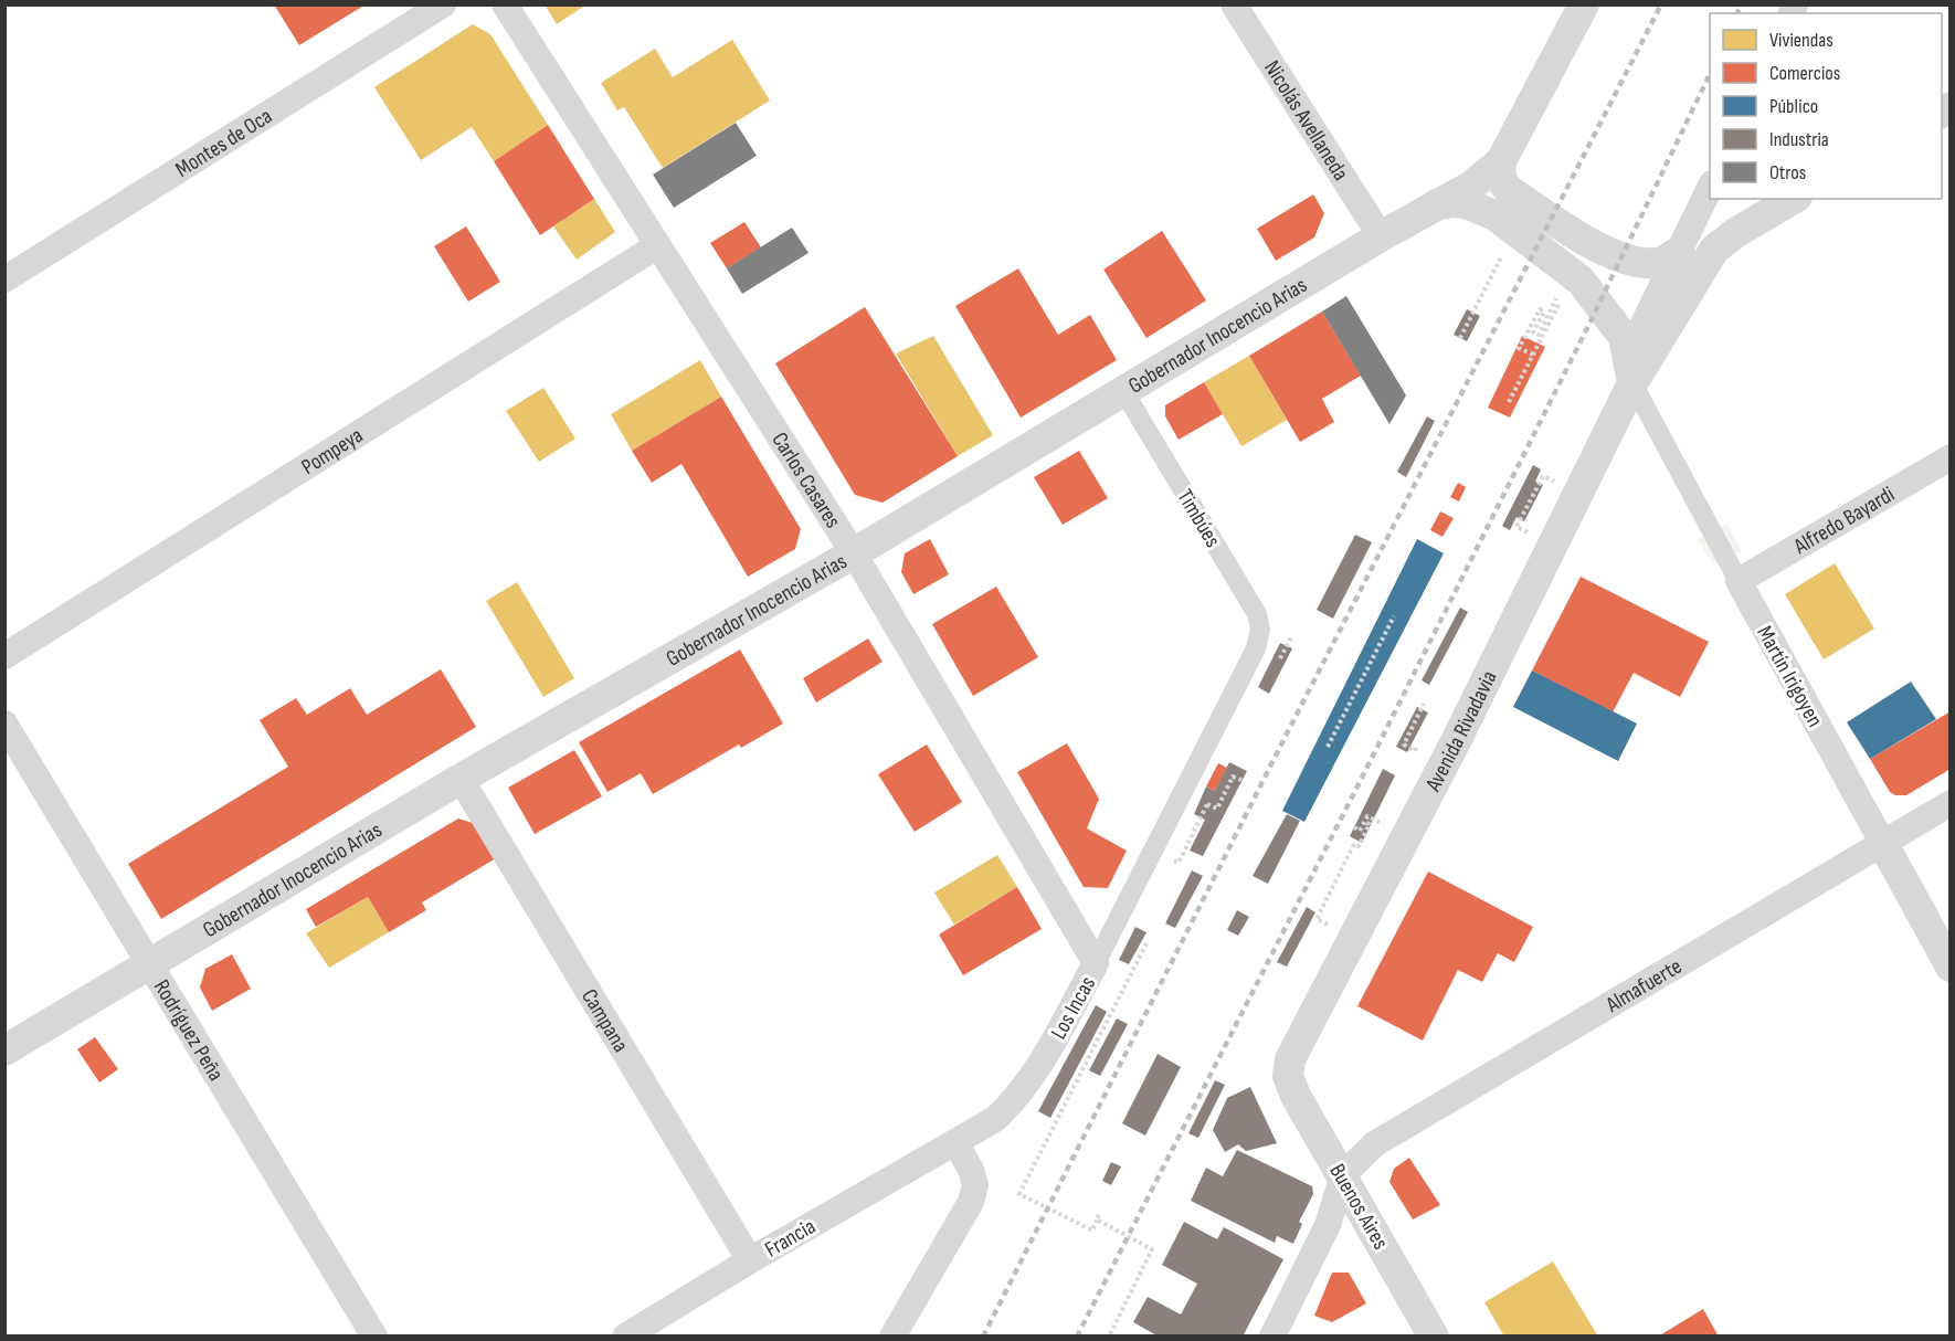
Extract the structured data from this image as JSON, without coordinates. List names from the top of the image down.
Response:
{
  "streets": {
    "street": [
      "Nicolás Avellaneda",
      "Montes de Oca",
      "Gobernador Inocencio Arias",
      "Pompeya",
      "Carlos Casares",
      "Timbúes",
      "Alfredo Bayardi",
      "Martín Irigoyen",
      "Avenida Rivadavia",
      "Almafuerte",
      "Los Incas",
      "Campana",
      "Rodríguez Peña",
      "Buenos Aires",
      "Francia"
    ]
  },
  "crossings": [
    ["Nicolás Avellaneda", "Gobernador Inocencio Arias"],
    ["Gobernador Inocencio Arias", "Carlos Casares"],
    ["Gobernador Inocencio Arias", "Timbúes"],
    ["Gobernador Inocencio Arias", "Campana"],
    ["Gobernador Inocencio Arias", "Rodríguez Peña"],
    ["Pompeya", "Carlos Casares"],
    ["Carlos Casares", "Los Incas"],
    ["Timbúes", "Los Incas"],
    ["Alfredo Bayardi", "Martín Irigoyen"],
    ["Martín Irigoyen", "Avenida Rivadavia"],
    ["Martín Irigoyen", "Almafuerte"],
    ["Avenida Rivadavia", "Buenos Aires"],
    ["Almafuerte", "Buenos Aires"],
    ["Los Incas", "Francia"],
    ["Campana", "Francia"]
  ],
  "legend": [
    "Viviendas",
    "Comercios",
    "Público",
    "Industria",
    "Otros"
  ]
}
